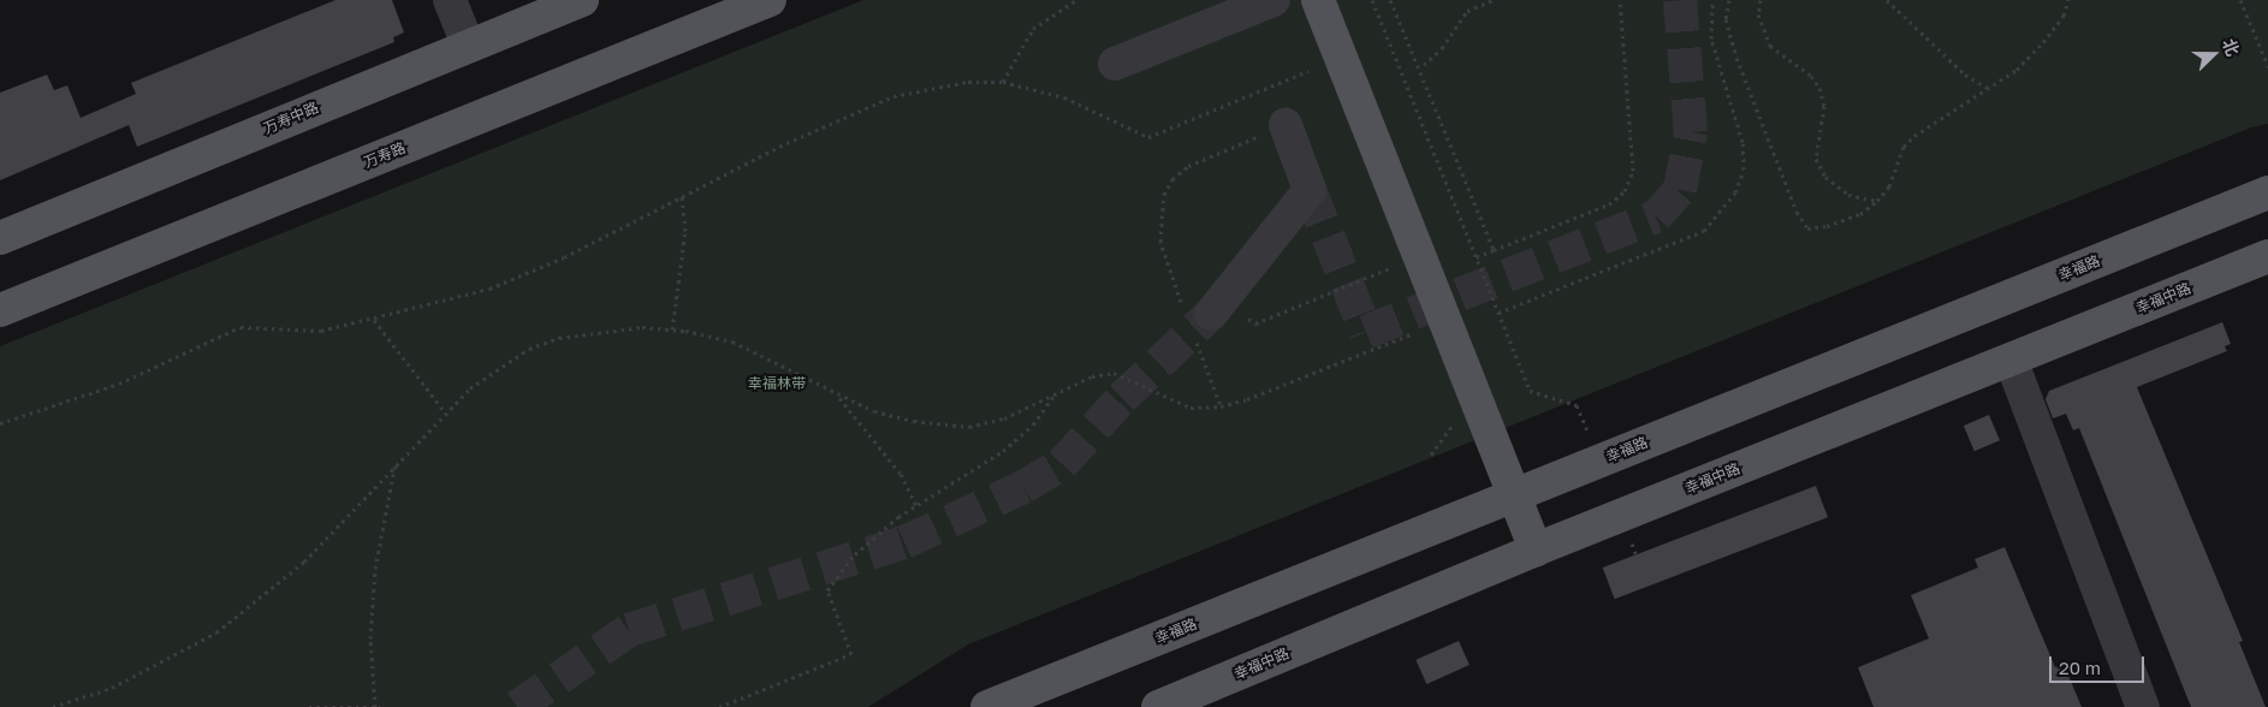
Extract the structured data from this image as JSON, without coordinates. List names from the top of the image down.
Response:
{
  "streets": {
    "main road": [
      "万寿中路",
      "万寿路",
      "幸福路",
      "幸福中路"
    ]
  },
  "parks": ["幸福林带"],
  "scale_bar": "20 m",
  "north": "right"
}
